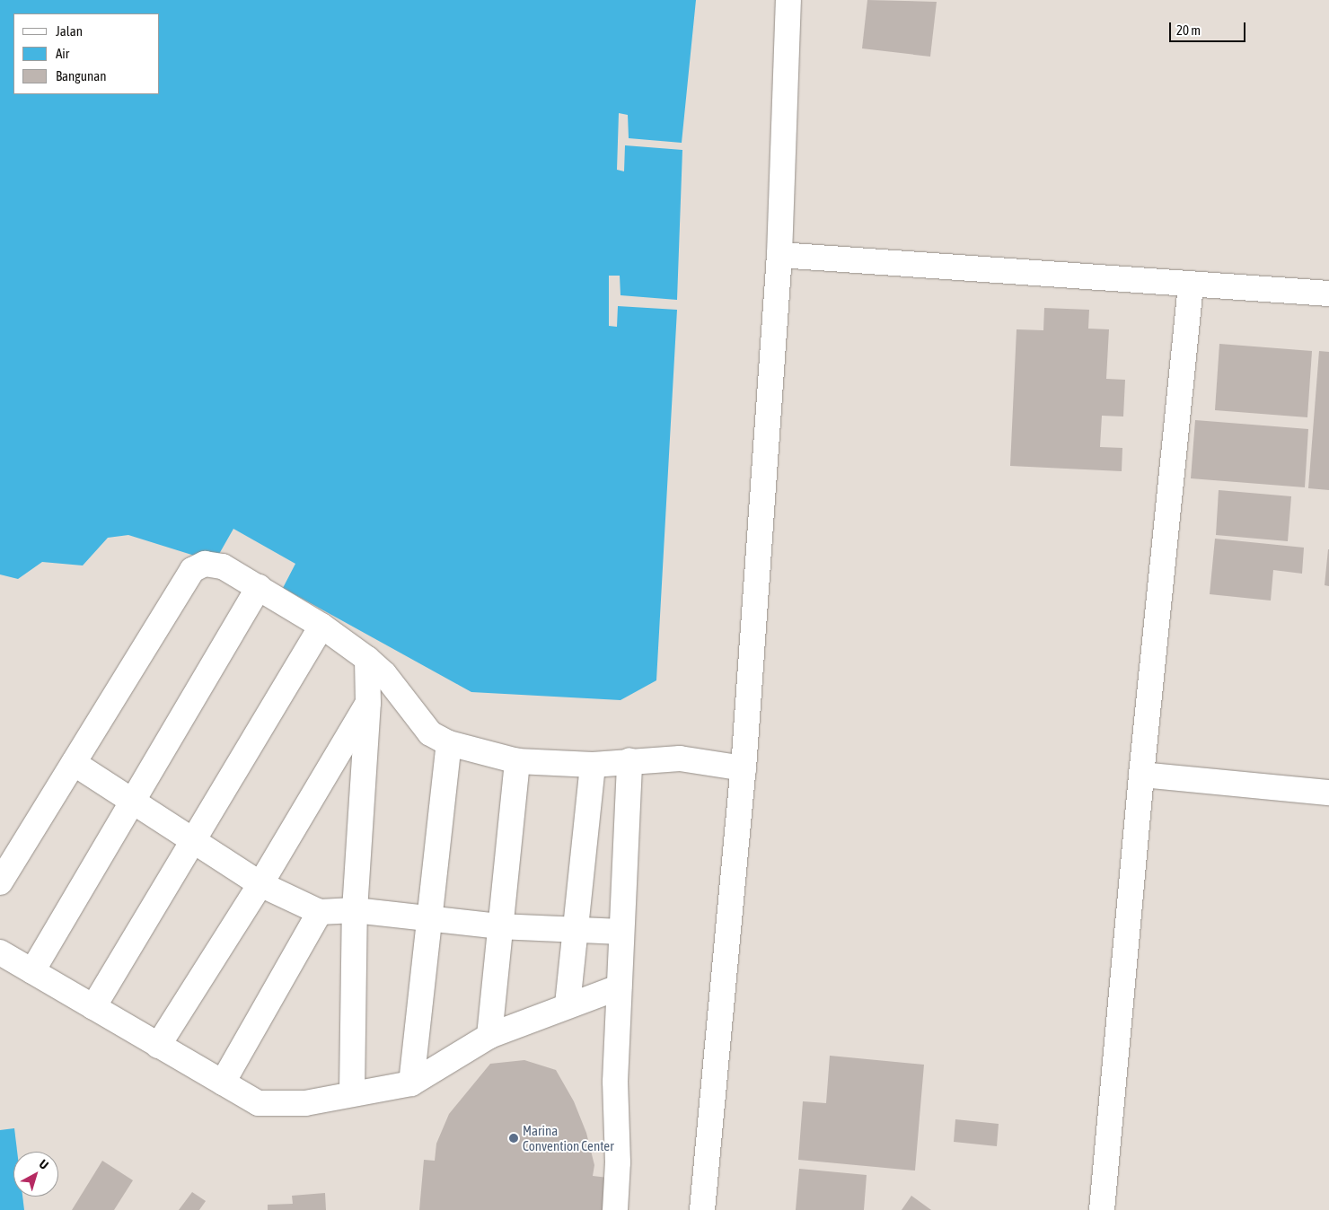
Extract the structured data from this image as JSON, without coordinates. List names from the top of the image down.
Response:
{
  "places": ["Marina Convention Center"],
  "legend": ["Jalan", "Air", "Bangunan"],
  "scale_bar": "20 m",
  "north": "top right"
}
